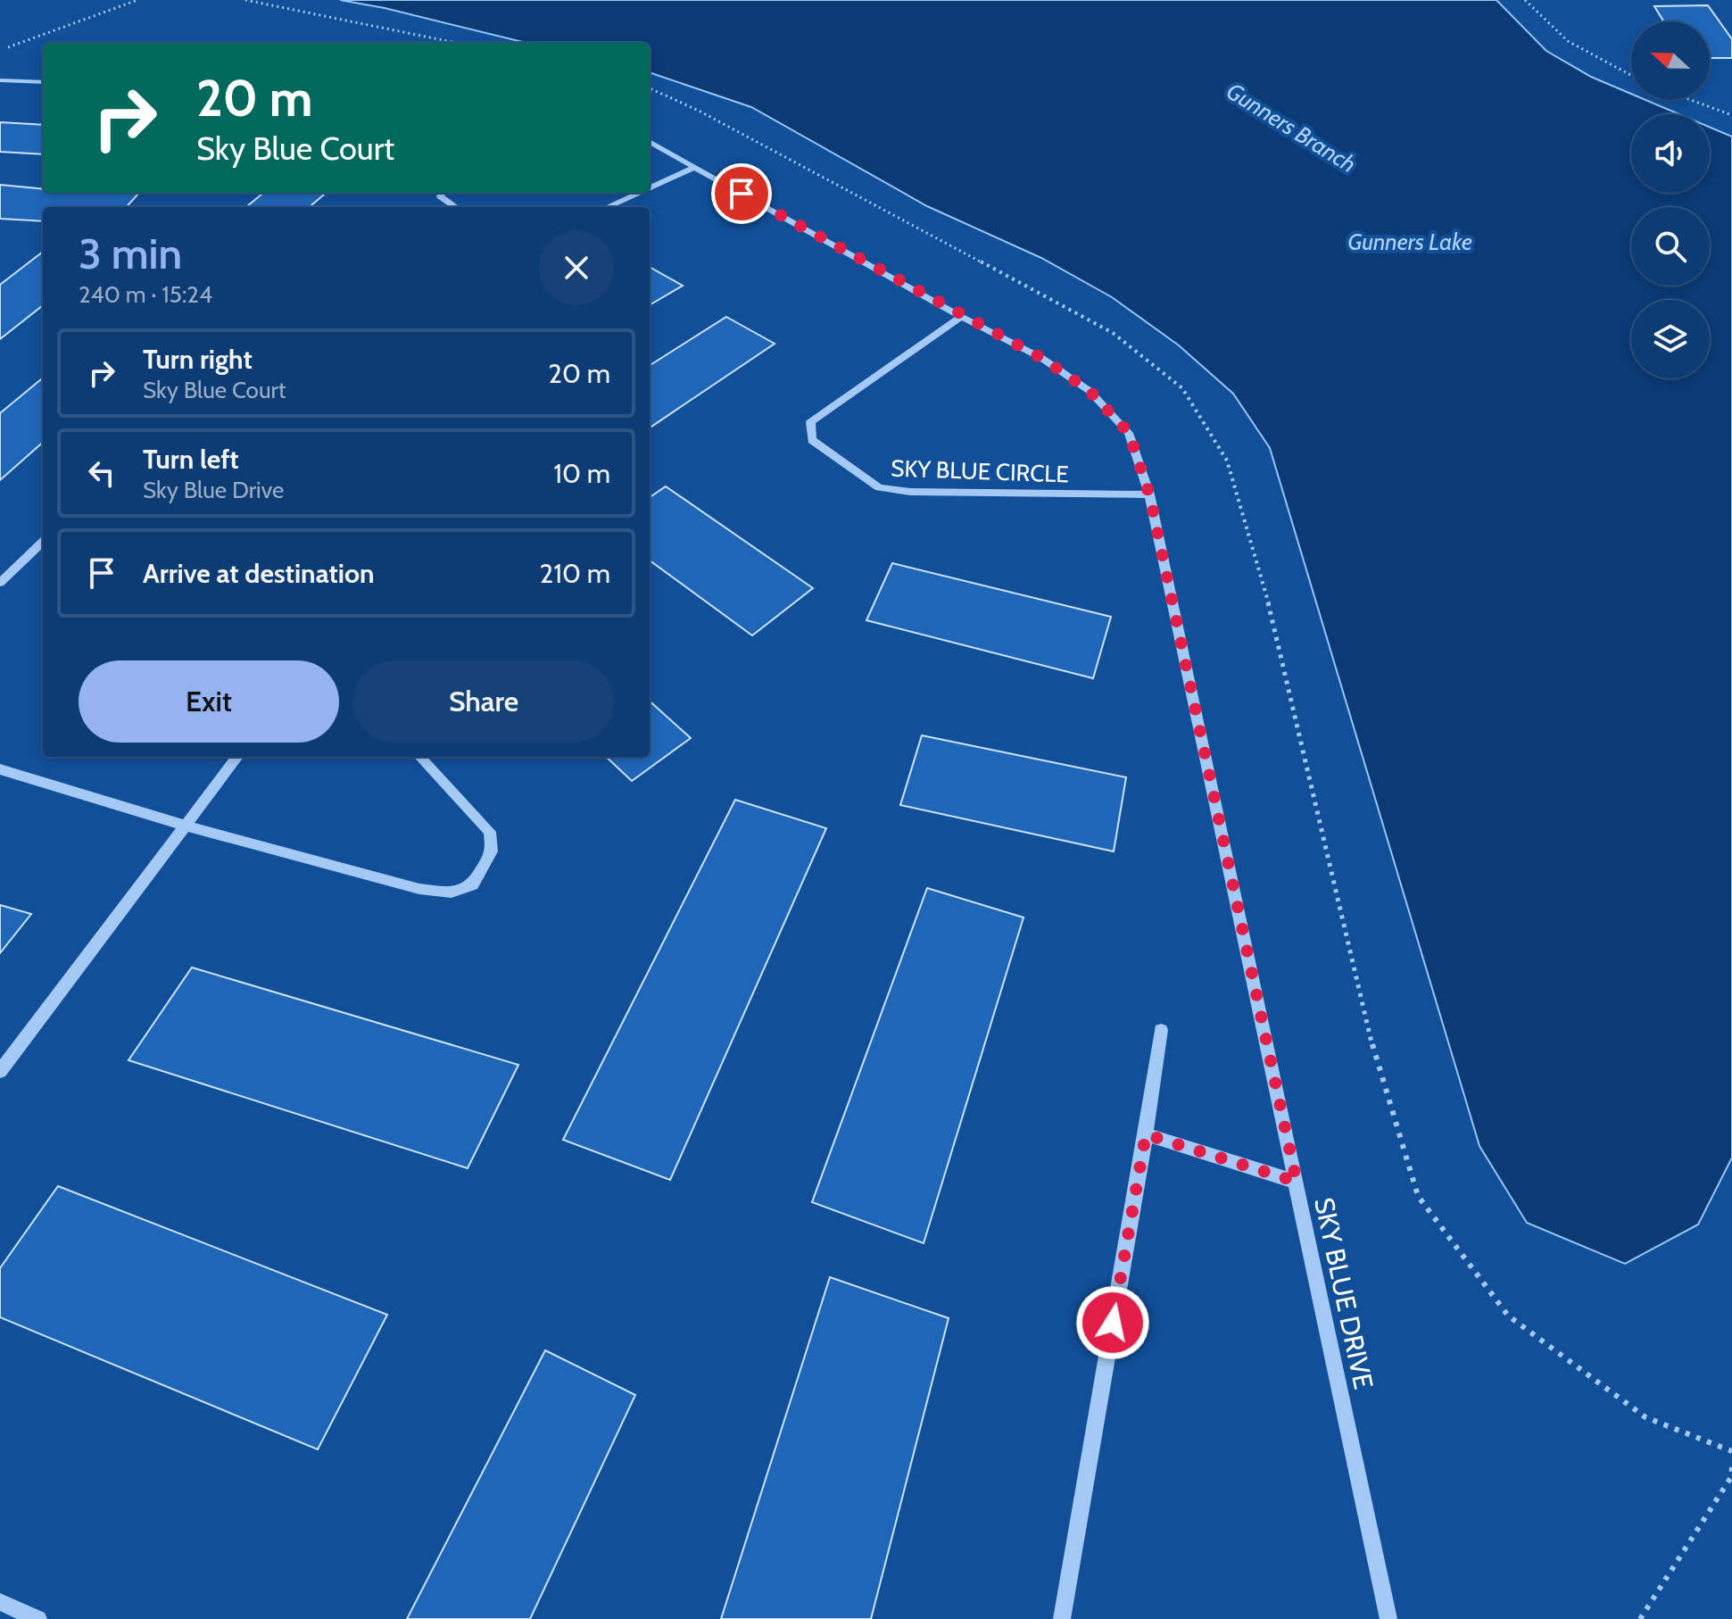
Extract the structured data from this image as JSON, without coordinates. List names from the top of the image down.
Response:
{
  "streets": {
    "street": ["SKY BLUE CIRCLE", "SKY BLUE DRIVE"]
  },
  "crossings": [
    ["SKY BLUE CIRCLE", "SKY BLUE DRIVE"]
  ],
  "water": ["Gunners Branch", "Gunners Lake"],
  "north": "left",
  "page": {
    "turn": ["20 m", "Sky Blue Court"],
    "heading": ["3 min", "240 m · 15:24"],
    "list": [
      {
        "name": "Turn right",
        "note": "Sky Blue Court",
        "value": "20 m"
      },
      {
        "name": "Turn left",
        "note": "Sky Blue Drive",
        "value": "10 m"
      },
      {
        "name": "Arrive at destination",
        "value": "210 m"
      }
    ],
    "buttons": ["Exit", "Share"]
  }
}
